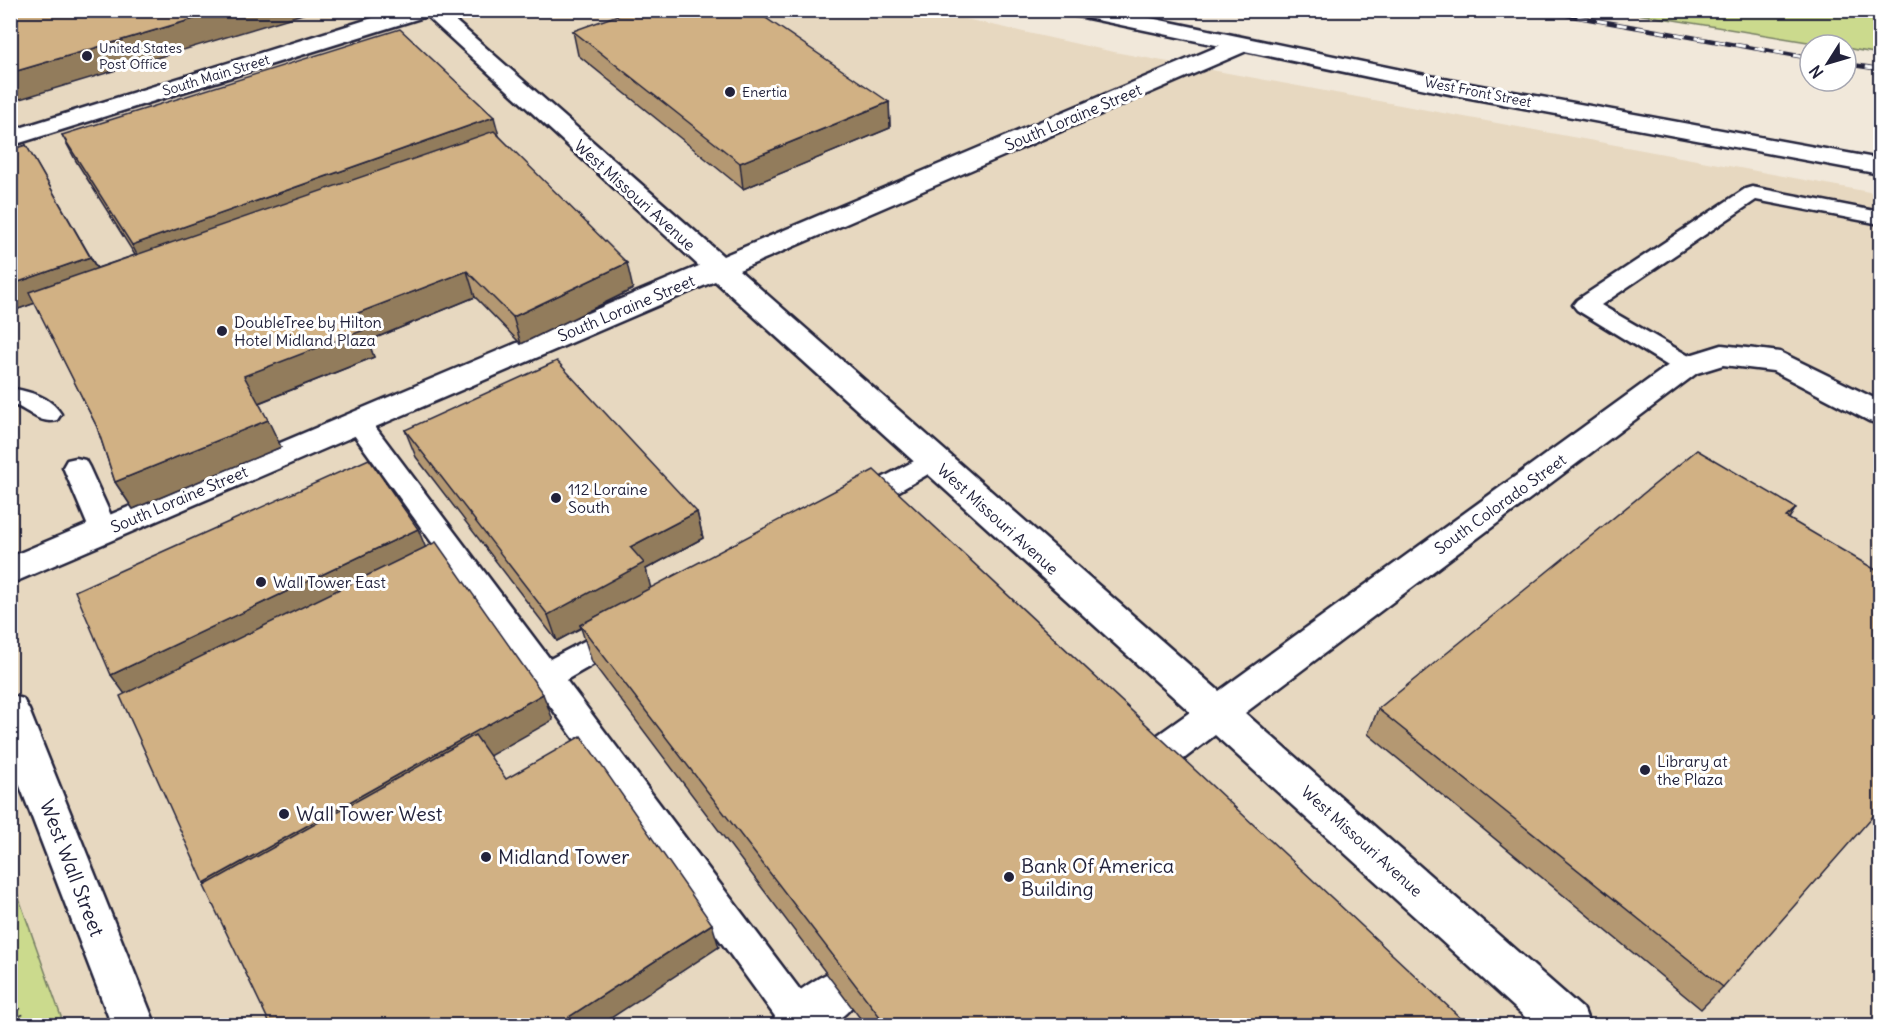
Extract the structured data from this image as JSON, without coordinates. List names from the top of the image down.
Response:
{
  "streets": {
    "street": [
      "South Main Street",
      "West Front Street",
      "South Loraine Street",
      "West Missouri Avenue",
      "South Colorado Street",
      "West Wall Street"
    ]
  },
  "crossings": [
    ["West Front Street", "South Loraine Street"],
    ["South Loraine Street", "West Missouri Avenue"],
    ["West Missouri Avenue", "South Colorado Street"]
  ],
  "places": [
    "United States Post Office",
    "Enertia",
    "DoubleTree by Hilton Hotel Midland Plaza",
    "112 Loraine South",
    "Wall Tower East",
    "Library at the Plaza",
    "Wall Tower West",
    "Midland Tower",
    "Bank Of America Building"
  ],
  "north": "bottom left"
}
